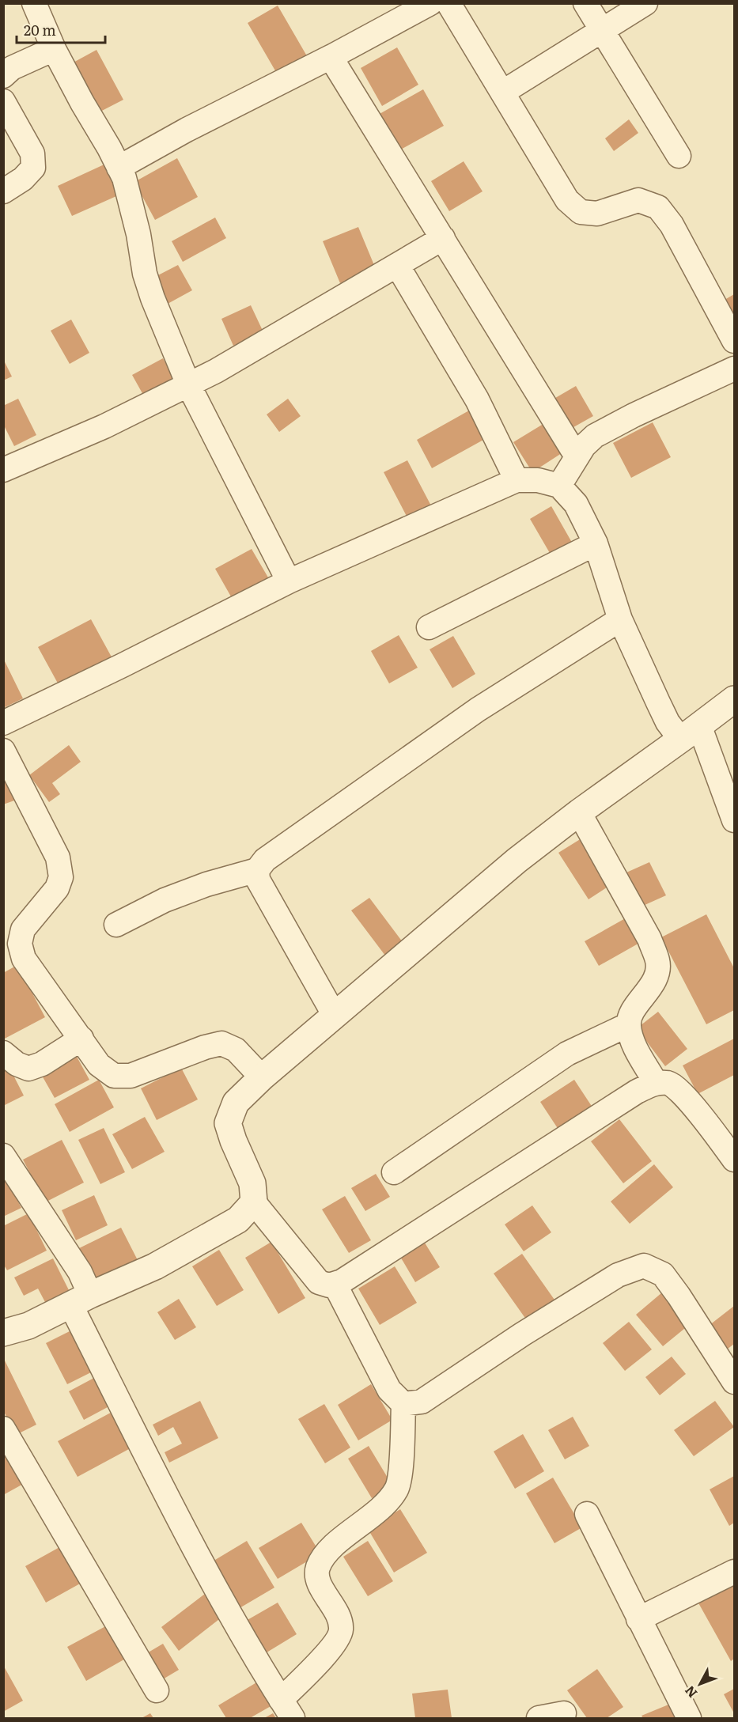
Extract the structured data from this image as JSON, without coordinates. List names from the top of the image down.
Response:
{
  "scale_bar": "20 m",
  "north": "bottom left"
}
